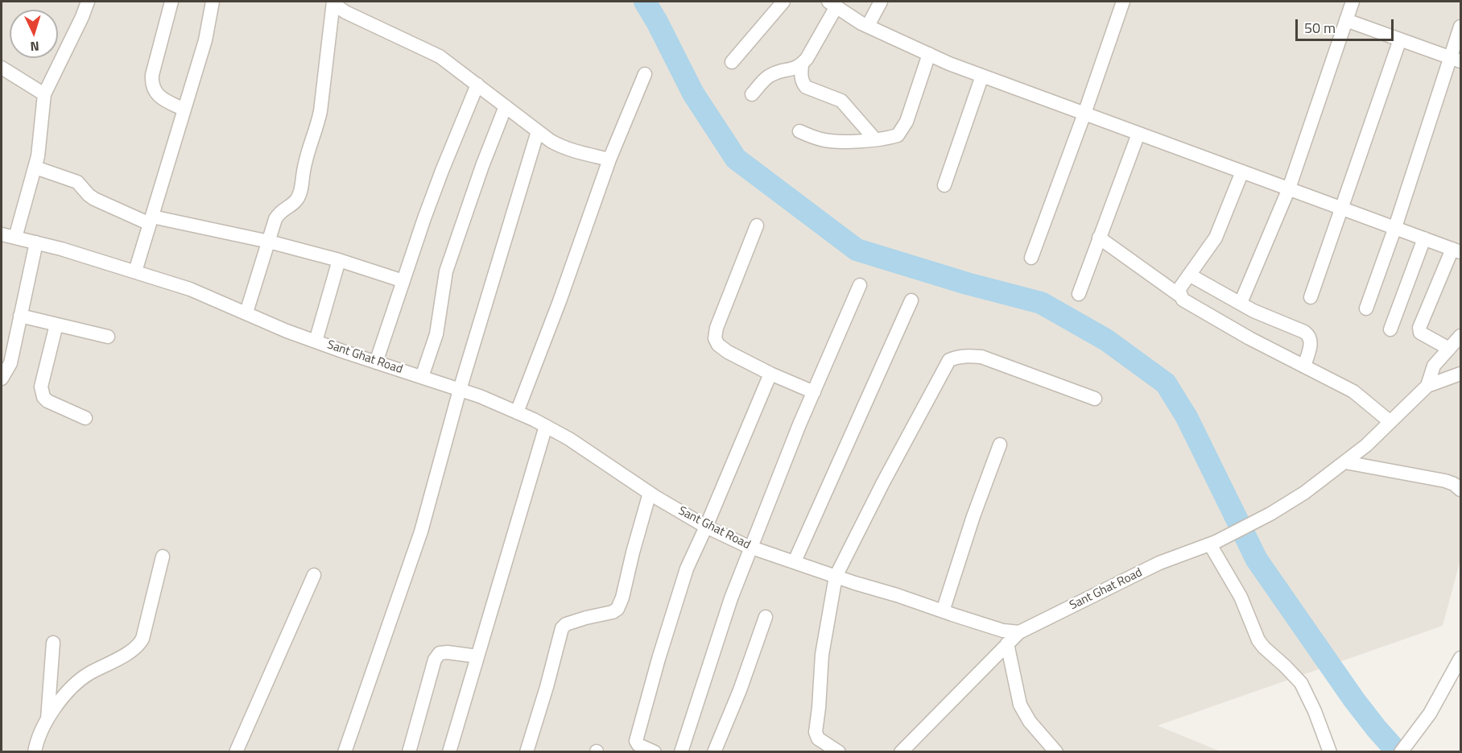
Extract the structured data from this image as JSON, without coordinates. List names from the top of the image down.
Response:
{
  "streets": {
    "street": ["Sant Ghat Road"]
  },
  "scale_bar": "50 m",
  "north": "bottom"
}
